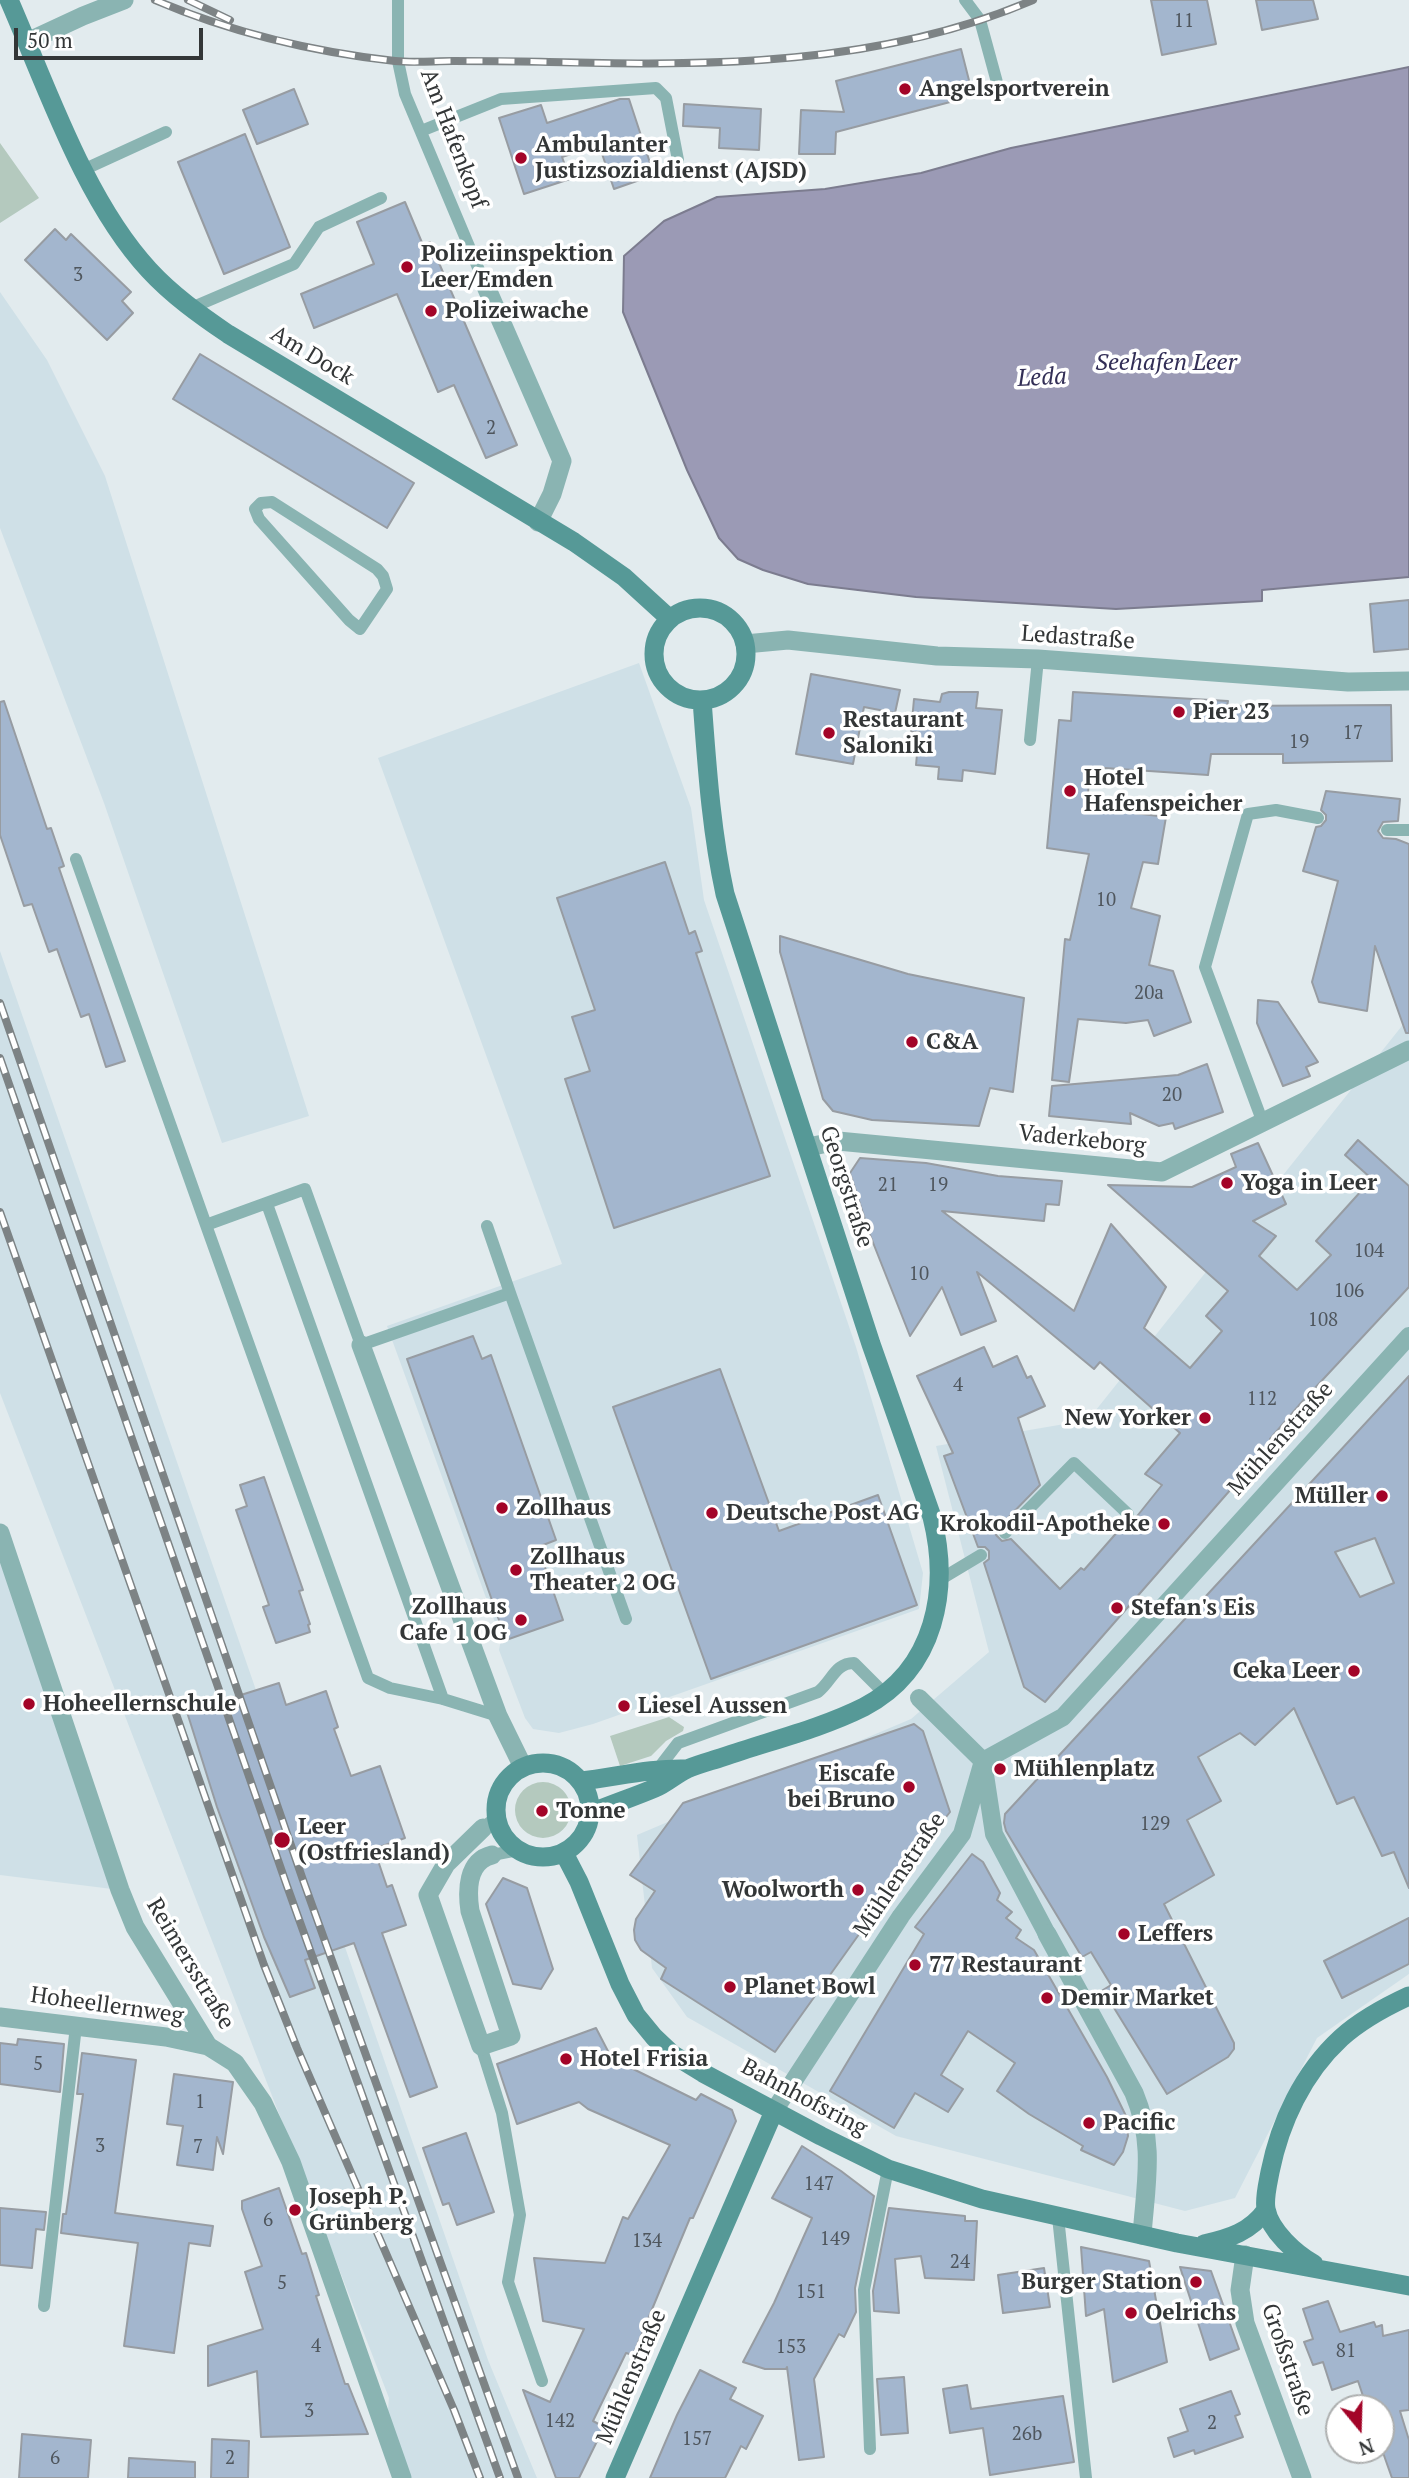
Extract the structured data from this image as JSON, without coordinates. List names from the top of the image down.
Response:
{
  "streets": {
    "main road": [
      "Am Dock",
      "Georgstraße",
      "Mühlenstraße",
      "Bahnhofsring"
    ],
    "street": [
      "Am Hafenkopf",
      "Ledastraße",
      "Vaderkeborg",
      "Reimersstraße",
      "Hoheellernweg",
      "Großstraße"
    ]
  },
  "crossings": [
    ["Am Hafenkopf", "Am Dock"],
    ["Am Dock", "Ledastraße"],
    ["Am Dock", "Georgstraße"],
    ["Ledastraße", "Georgstraße"],
    ["Vaderkeborg", "Georgstraße"],
    ["Mühlenstraße", "Bahnhofsring"],
    ["Reimersstraße", "Hoheellernweg"],
    ["Bahnhofsring", "Großstraße"]
  ],
  "water": ["Seehafen Leer", "Leda"],
  "places": [
    "Angelsportverein",
    "Ambulanter Justizsozialdienst (AJSD)",
    "Polizeiinspektion Leer/Emden",
    "Polizeiwache",
    "Pier 23",
    "Restaurant Saloniki",
    "Hotel Hafenspeicher",
    "C&A",
    "Yoga in Leer",
    "New Yorker",
    "Müller",
    "Zollhaus",
    "Deutsche Post AG",
    "Krokodil-Apotheke",
    "Zollhaus Theater 2 OG",
    "Stefan's Eis",
    "Zollhaus Cafe 1 OG",
    "Ceka Leer",
    "Hoheellernschule",
    "Liesel Aussen",
    "Mühlenplatz",
    "Eiscafe bei Bruno",
    "Tonne",
    "Leer (Ostfriesland)",
    "Woolworth",
    "Leffers",
    "77 Restaurant",
    "Planet Bowl",
    "Demir Market",
    "Hotel Frisia",
    "Pacific",
    "Joseph P. Grünberg",
    "Burger Station",
    "Oelrichs"
  ],
  "house_numbers": [
    "11",
    "3",
    "2",
    "17",
    "19",
    "10",
    "20a",
    "20",
    "21",
    "19",
    "104",
    "10",
    "106",
    "108",
    "4",
    "112",
    "129",
    "5",
    "1",
    "3",
    "7",
    "147",
    "6",
    "149",
    "134",
    "24",
    "5",
    "151",
    "4",
    "153",
    "81",
    "3",
    "142",
    "2",
    "26b",
    "157",
    "6",
    "2"
  ],
  "scale_bar": "50 m",
  "north": "bottom"
}
